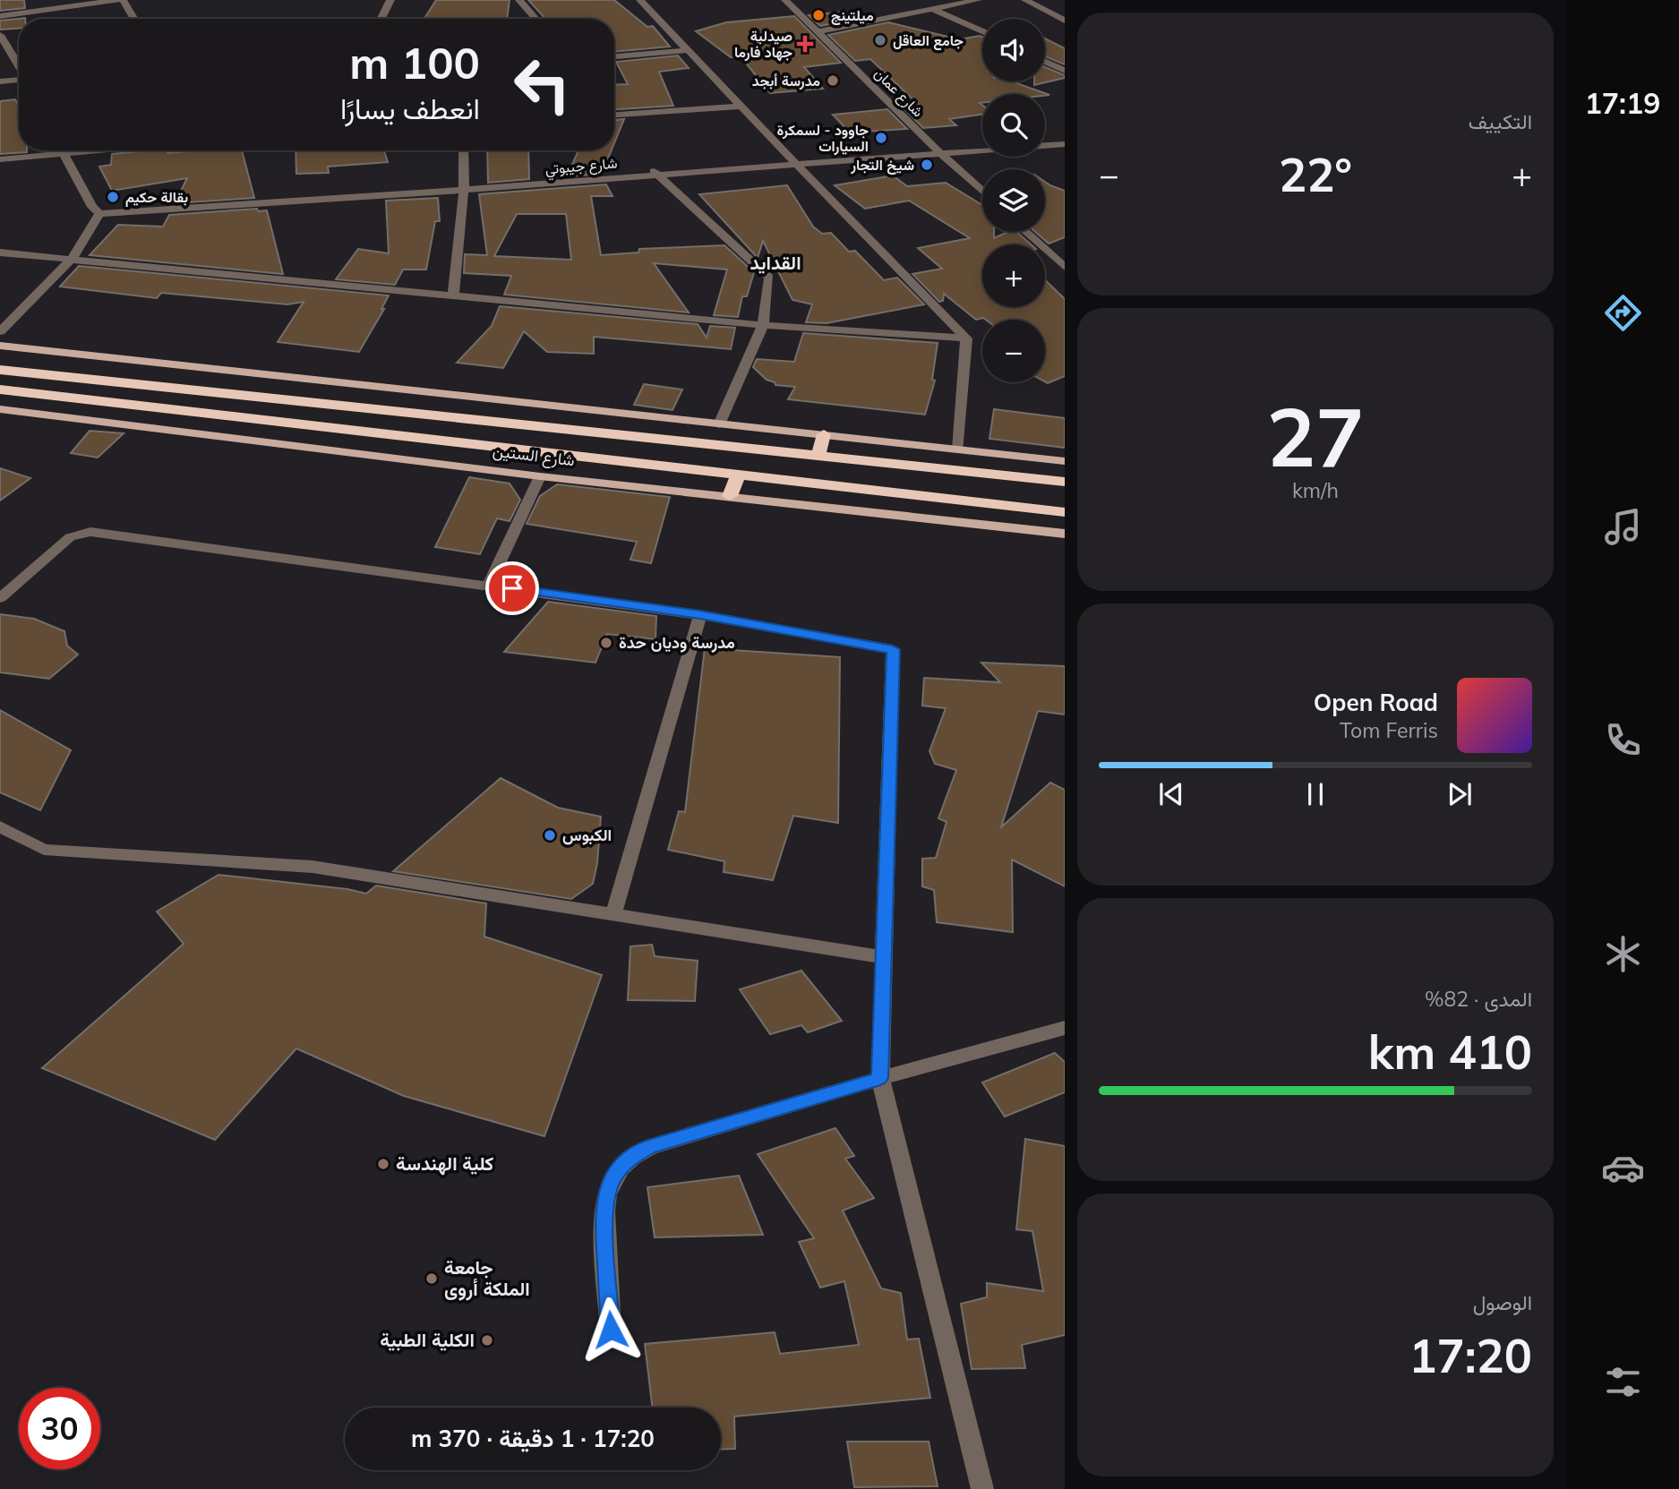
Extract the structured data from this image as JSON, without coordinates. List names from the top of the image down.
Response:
{
  "streets": {
    "highway": ["شارع الستين"],
    "street": ["شارع عمان", "شارع جيبوتي"]
  },
  "crossings": [
    ["شارع عمان", "شارع جيبوتي"]
  ],
  "districts": ["القدايد"],
  "places": {
    "other": [
      "ميلتينج",
      "جامع العاقل",
      "مدرسة أبجد",
      "جاوود - لسمكرة السيارات",
      "شيخ التجار",
      "بقالة حكيم",
      "مدرسة وديان حدة",
      "الكبوس",
      "كلية الهندسة",
      "جامعة الملكة أروى",
      "الكلية الطبية"
    ],
    "health": ["صيدلية جهاد فارما"]
  },
  "page": {
    "tabs": "17:19",
    "tile": [
      "التكييف",
      ["27", "km/h"],
      ["المدى · 82%", "410 km"],
      ["الوصول", "17:20"]
    ],
    "map_buttons": ["+", "−"],
    "turn": ["100 m", "انعطف يسارًا"],
    "heat": ["−", "22°", "+"],
    "song": ["Open Road", "Tom Ferris"],
    "limit": "30",
    "trip": "17:20 · 1 دقيقة · 370 m"
  }
}
